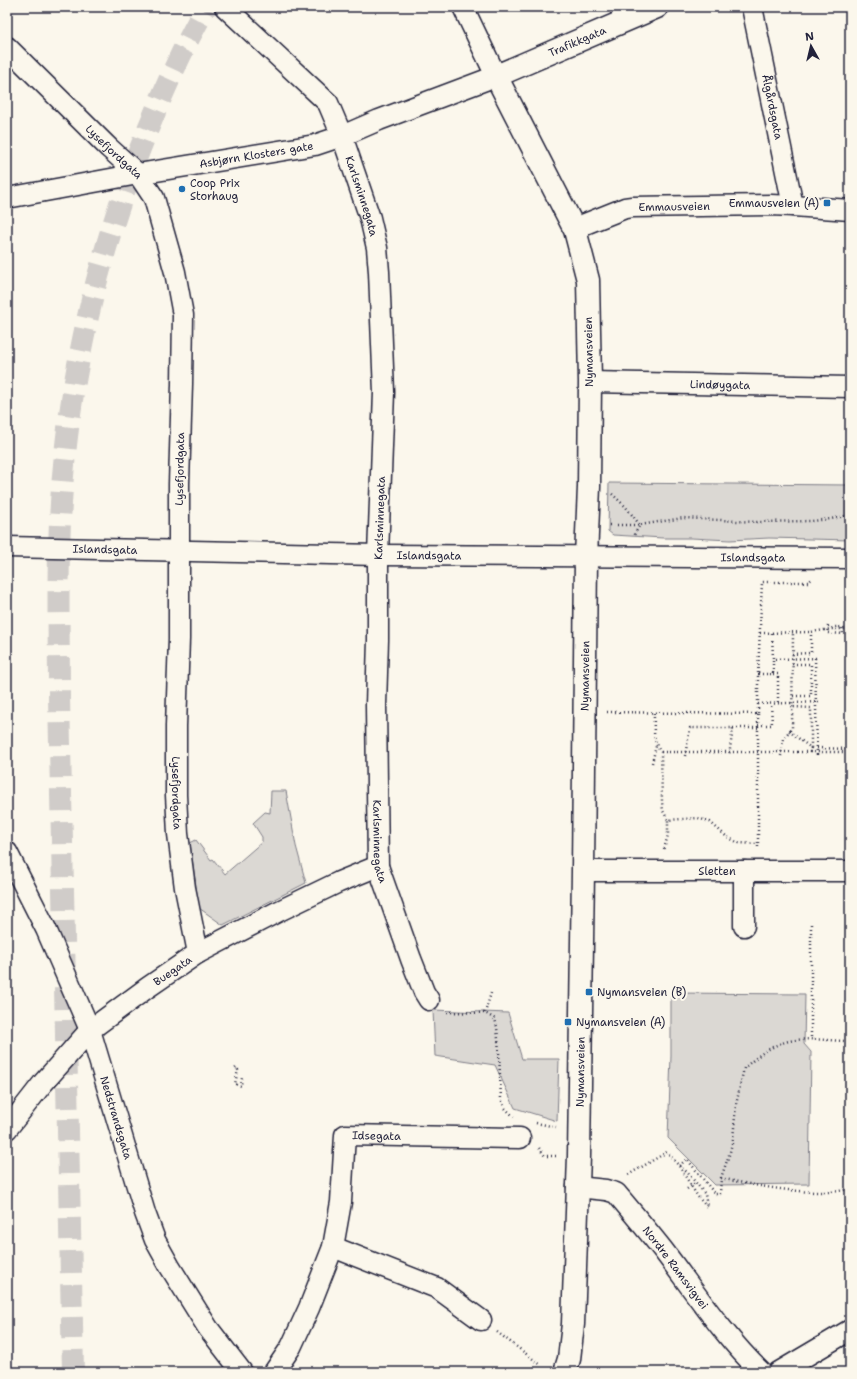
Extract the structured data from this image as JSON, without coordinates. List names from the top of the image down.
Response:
{
  "streets": {
    "street": [
      "Trafikkgata",
      "Ålgårdsgata",
      "Lysefjordgata",
      "Asbjørn Klosters gate",
      "Karlsminnegata",
      "Emmausveien",
      "Nymansveien",
      "Lindøygata",
      "Islandsgata",
      "Sletten",
      "Buegata",
      "Nedstrandsgata",
      "Idsegata",
      "Nordre Ramsvigvei"
    ]
  },
  "crossings": [
    ["Trafikkgata", "Asbjørn Klosters gate"],
    ["Trafikkgata", "Nymansveien"],
    ["Ålgårdsgata", "Emmausveien"],
    ["Lysefjordgata", "Asbjørn Klosters gate"],
    ["Lysefjordgata", "Islandsgata"],
    ["Lysefjordgata", "Buegata"],
    ["Asbjørn Klosters gate", "Karlsminnegata"],
    ["Asbjørn Klosters gate", "Nymansveien"],
    ["Karlsminnegata", "Islandsgata"],
    ["Karlsminnegata", "Buegata"],
    ["Emmausveien", "Nymansveien"],
    ["Nymansveien", "Lindøygata"],
    ["Nymansveien", "Islandsgata"],
    ["Nymansveien", "Sletten"],
    ["Nymansveien", "Nordre Ramsvigvei"],
    ["Buegata", "Nedstrandsgata"]
  ],
  "places": {
    "other": ["Coop Prix Storhaug"],
    "transit": ["Emmausveien (A)", "Nymansveien (B)", "Nymansveien (A)"]
  },
  "north": "top"
}
